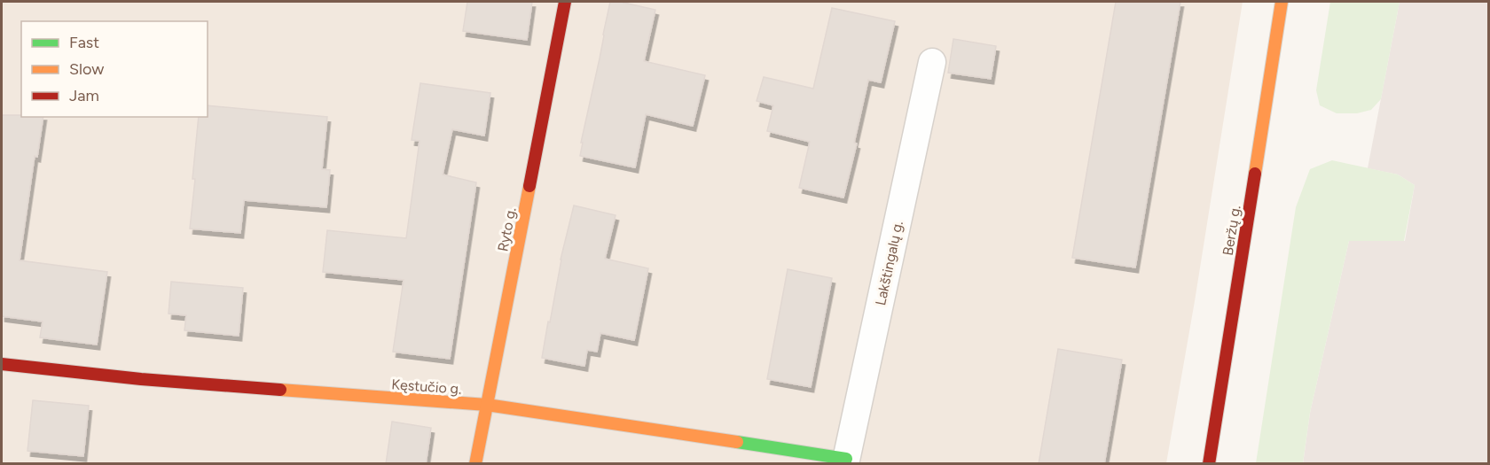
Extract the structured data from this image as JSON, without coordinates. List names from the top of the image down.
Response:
{
  "streets": {
    "street": [
      "Ryto g.",
      "Beržų g.",
      "Lakštingalų g.",
      "Kęstučio g."
    ]
  },
  "crossings": [
    ["Ryto g.", "Kęstučio g."],
    ["Lakštingalų g.", "Kęstučio g."]
  ],
  "legend": ["Fast", "Slow", "Jam"]
}
